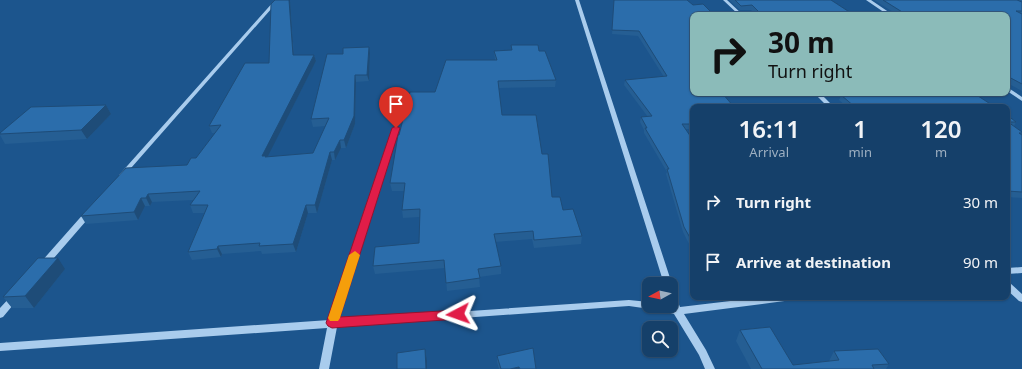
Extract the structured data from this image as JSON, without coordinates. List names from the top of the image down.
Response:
{
  "north": "left",
  "page": {
    "turn": ["30 m", "Turn right"],
    "eta": [
      "16:11",
      "Arrival",
      "1",
      "min",
      "120",
      "m"
    ],
    "list": [
      {
        "name": "Turn right",
        "value": "30 m"
      },
      {
        "name": "Arrive at destination",
        "value": "90 m"
      }
    ]
  }
}
